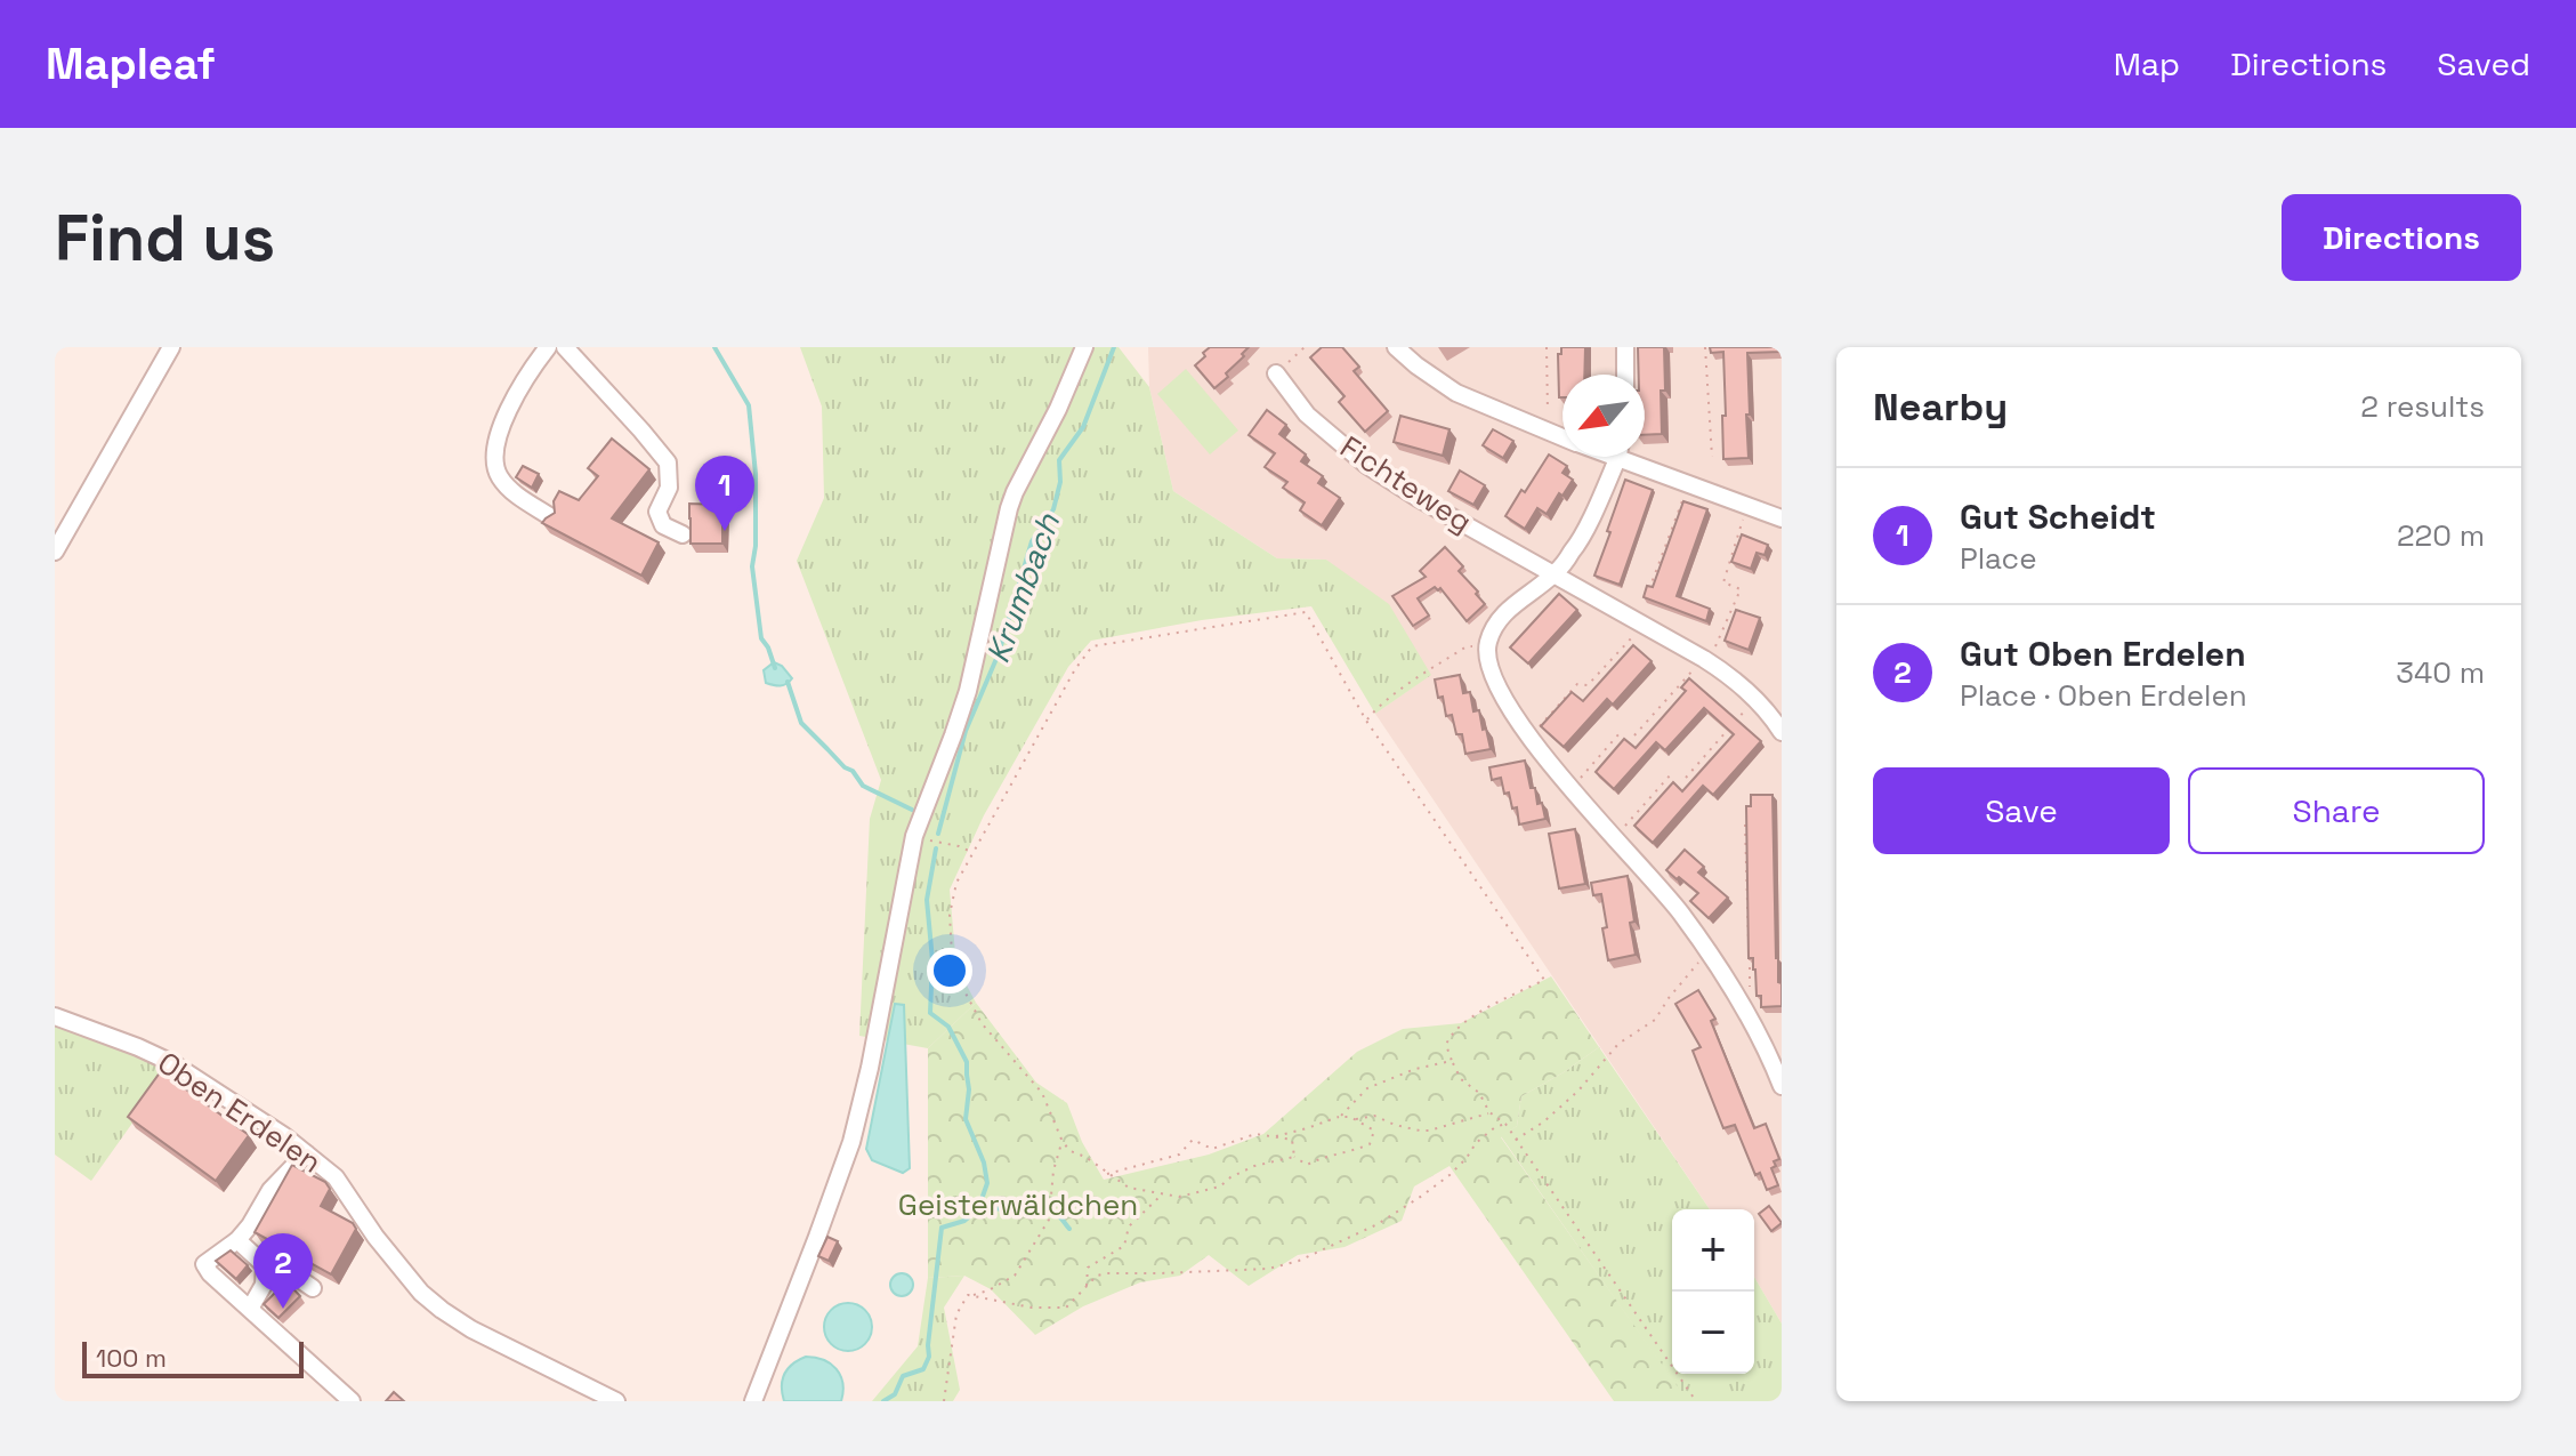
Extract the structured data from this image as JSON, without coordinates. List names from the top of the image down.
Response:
{
  "streets": {
    "street": ["Fichteweg", "Oben Erdelen"]
  },
  "water": ["Krumbach"],
  "parks": ["Geisterwäldchen"],
  "scale_bar": "100 m",
  "north": "bottom left",
  "page": {
    "header": "Mapleaf",
    "nav": ["Map", "Directions", "Saved"],
    "buttons": [
      "Directions",
      ["Save", "Share"]
    ],
    "title": "Find us",
    "heading": ["Nearby", "2 results"],
    "pins": ["1", "2"],
    "list": [
      {
        "mark": "1",
        "name": "Gut Scheidt",
        "note": "Place",
        "value": "220 m"
      },
      {
        "mark": "2",
        "name": "Gut Oben Erdelen",
        "note": "Place · Oben Erdelen",
        "value": "340 m"
      }
    ],
    "map_buttons": ["+", "−"],
    "scale": "100 m"
  }
}
